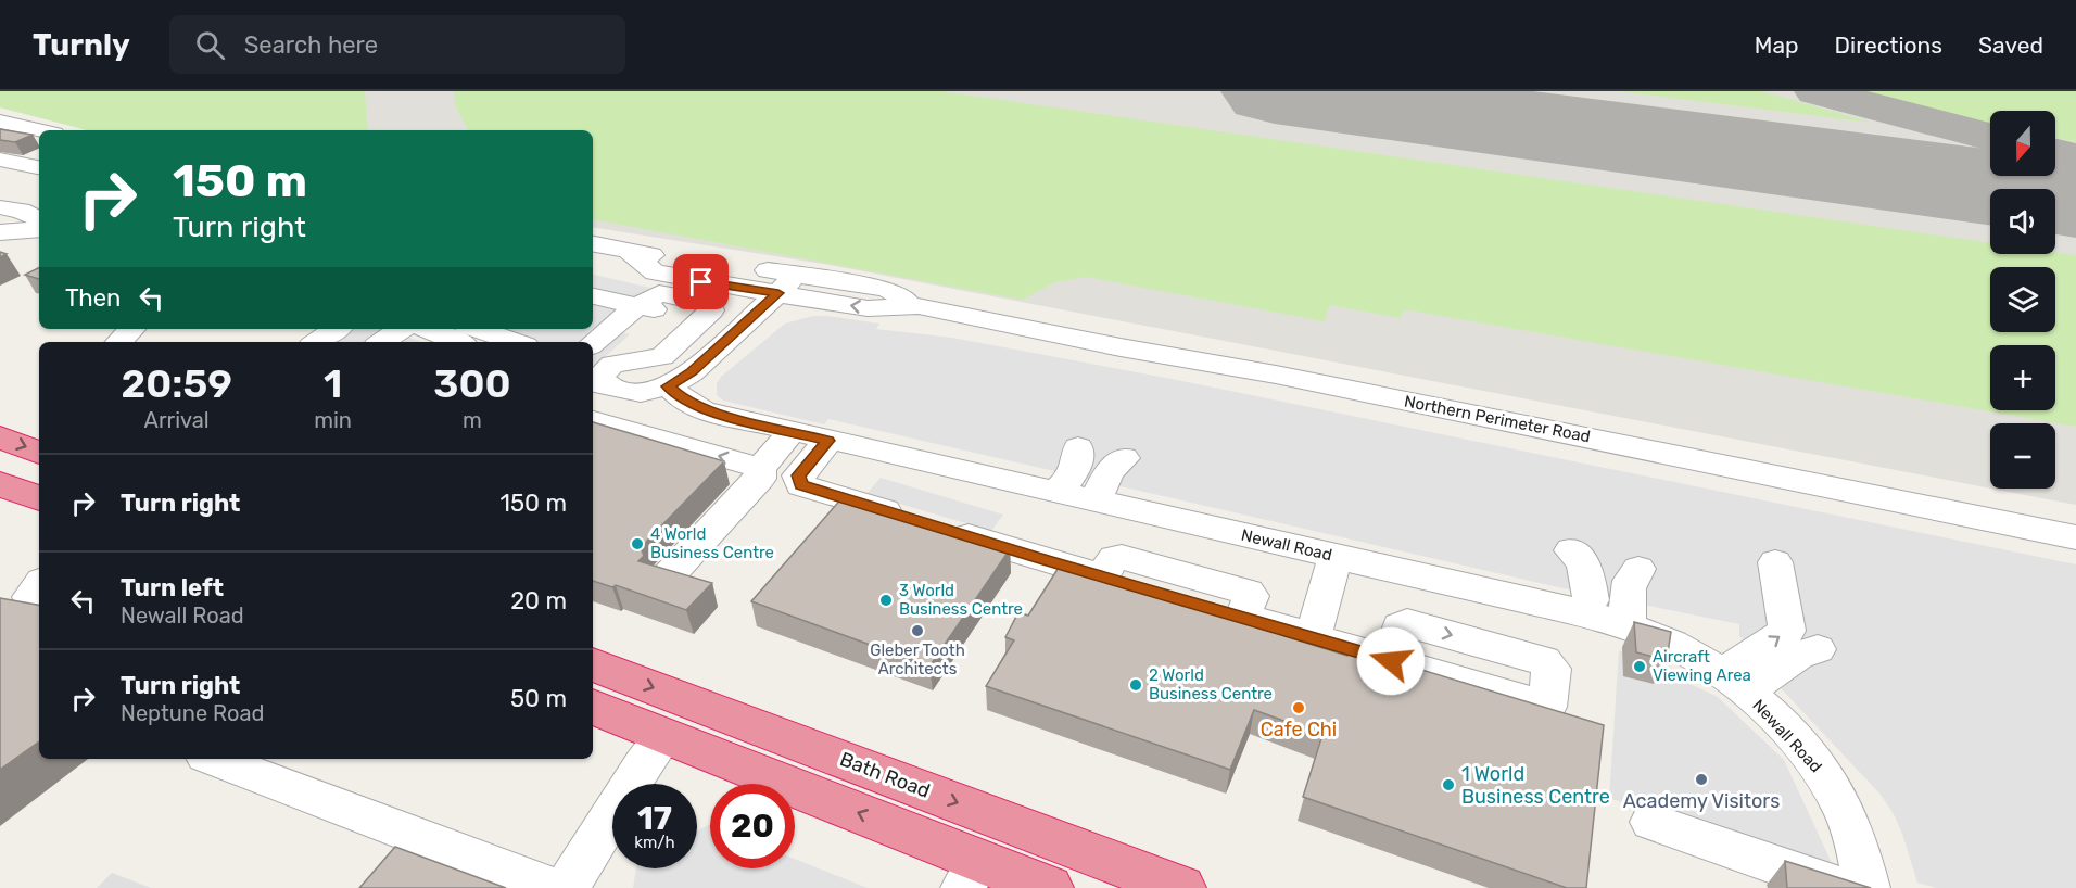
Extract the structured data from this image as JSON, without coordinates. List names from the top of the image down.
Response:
{
  "streets": {
    "highway": ["Bath Road"],
    "street": ["Northern Perimeter Road", "Newall Road"]
  },
  "places": [
    "4 World Business Centre",
    "3 World Business Centre",
    "Gleber Tooth Architects",
    "Aircraft Viewing Area",
    "2 World Business Centre",
    "Cafe Chi",
    "Academy Visitors",
    "1 World Business Centre"
  ],
  "north": "bottom",
  "page": {
    "header": "Turnly",
    "search": "Search here",
    "nav": ["Map", "Directions", "Saved"],
    "map_buttons": ["+", "−"],
    "turn": ["150 m", "Turn right"],
    "then": "Then",
    "eta": [
      "20:59",
      "Arrival",
      "1",
      "min",
      "300",
      "m"
    ],
    "list": [
      {
        "name": "Turn right",
        "value": "150 m"
      },
      {
        "name": "Turn left",
        "note": "Newall Road",
        "value": "20 m"
      },
      {
        "name": "Turn right",
        "note": "Neptune Road",
        "value": "50 m"
      }
    ],
    "speed": "17 km/h",
    "limit": "20"
  }
}
